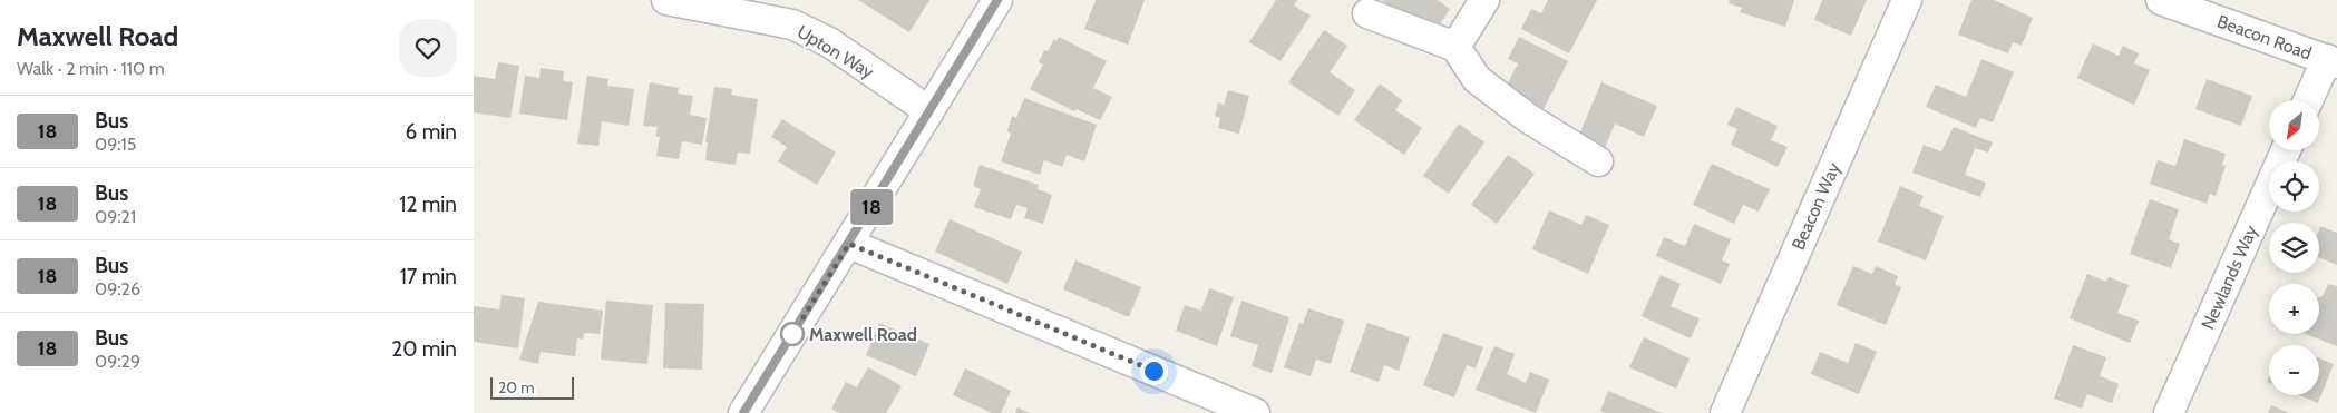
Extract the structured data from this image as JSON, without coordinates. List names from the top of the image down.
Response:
{
  "streets": {
    "street": [
      "Beacon Road",
      "Upton Way",
      "Beacon Way",
      "Newlands Way"
    ]
  },
  "places": ["Maxwell Road"],
  "lines": ["bus line 18"],
  "scale_bar": "20 m",
  "north": "bottom left",
  "page": {
    "heading": ["Maxwell Road", "Walk · 2 min · 110 m"],
    "on_map": "18",
    "list": [
      {
        "mark": "18",
        "name": "Bus",
        "note": "09:15",
        "value": "6 min"
      },
      {
        "mark": "18",
        "name": "Bus",
        "note": "09:21",
        "value": "12 min"
      },
      {
        "mark": "18",
        "name": "Bus",
        "note": "09:26",
        "value": "17 min"
      },
      {
        "mark": "18",
        "name": "Bus",
        "note": "09:29",
        "value": "20 min"
      }
    ],
    "map_buttons": ["+", "−"],
    "scale": "20 m"
  }
}
